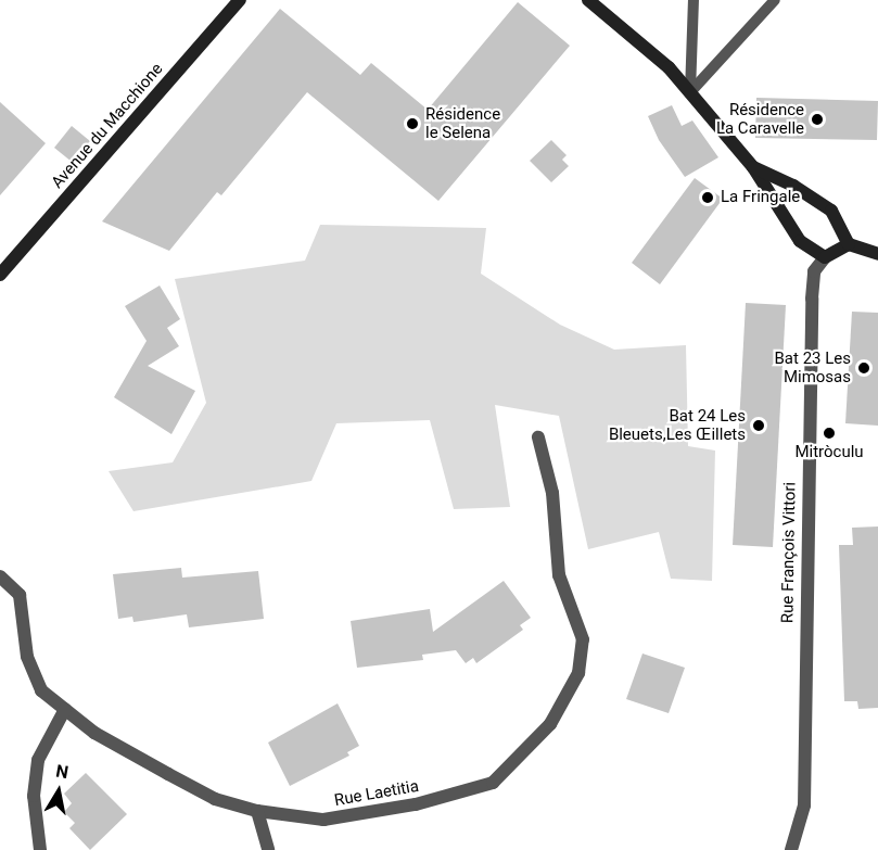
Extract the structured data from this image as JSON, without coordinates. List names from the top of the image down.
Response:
{
  "streets": {
    "main road": ["Avenue du Macchione"],
    "street": ["Rue François Vittori", "Rue Laetitia"]
  },
  "places": [
    "Résidence La Caravelle",
    "Résidence le Selena",
    "La Fringale",
    "Bat 23 Les Mimosas",
    "Bat 24 Les Bleuets,Les Œillets",
    "Mitròculu"
  ],
  "north": "top"
}
